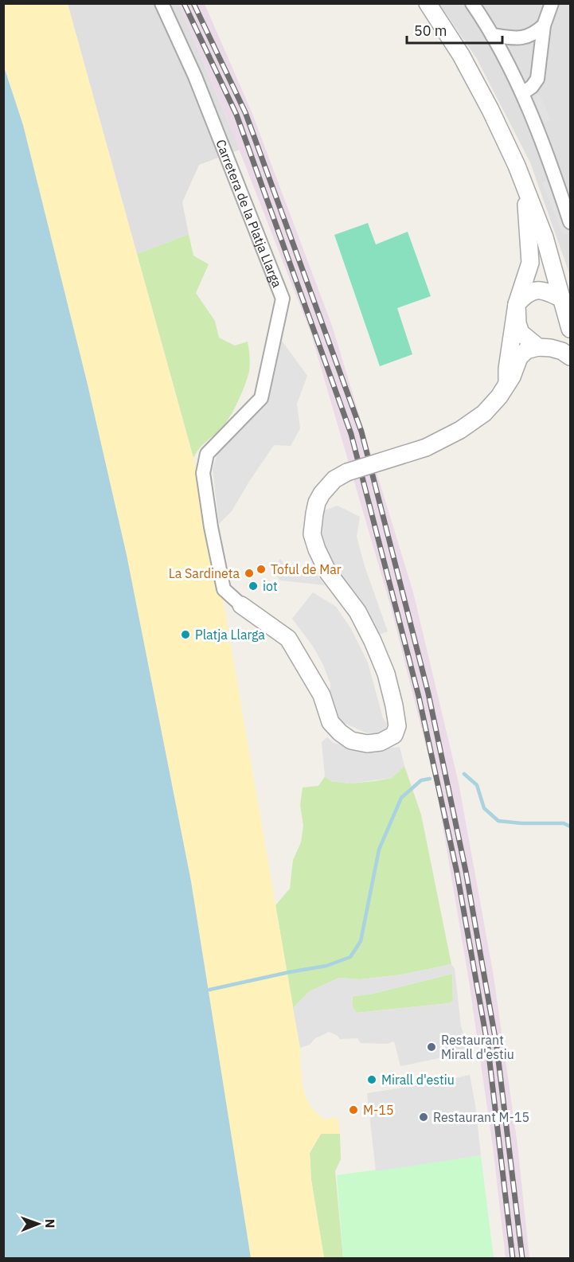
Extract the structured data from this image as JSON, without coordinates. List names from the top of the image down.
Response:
{
  "streets": {
    "street": ["Carretera de la Platja Llarga"]
  },
  "places": [
    "Toful de Mar",
    "La Sardineta",
    "iot",
    "Platja Llarga",
    "Restaurant Mirall d'estiu",
    "Mirall d'estiu",
    "M-15",
    "Restaurant M-15"
  ],
  "scale_bar": "50 m",
  "north": "right"
}
